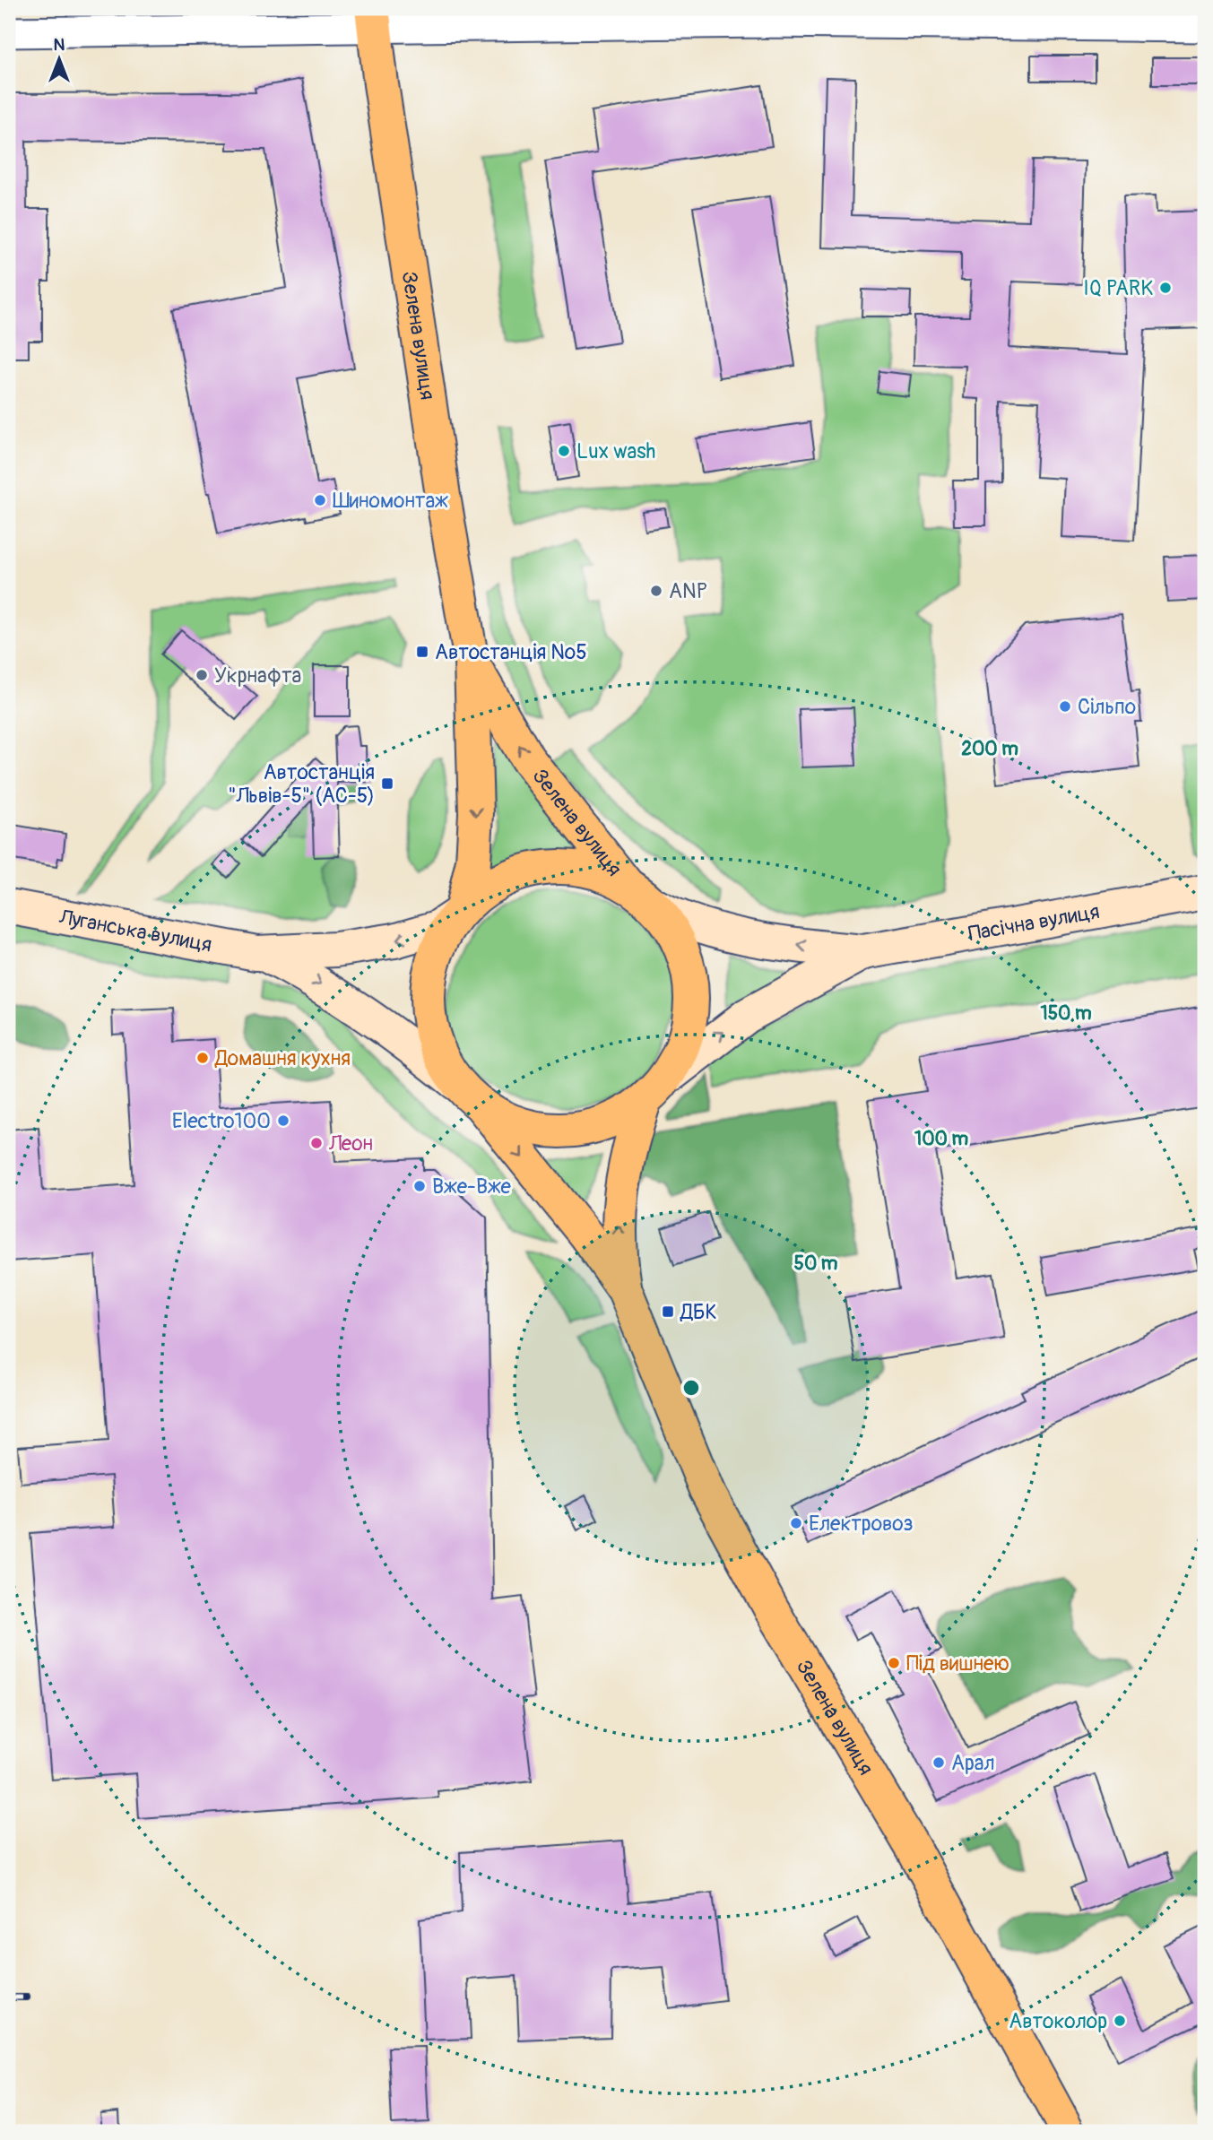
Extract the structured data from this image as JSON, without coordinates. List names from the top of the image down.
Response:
{
  "streets": {
    "main road": ["Зелена вулиця", "Пасічна вулиця", "Луганська вулиця"]
  },
  "crossings": [
    ["Зелена вулиця", "Пасічна вулиця"],
    ["Зелена вулиця", "Луганська вулиця"]
  ],
  "places": {
    "other": [
      "IQ PARK",
      "Lux wash",
      "Шиномонтаж",
      "ANP",
      "Укрнафта",
      "Сільпо",
      "Домашня кухня",
      "Electro100",
      "Леон",
      "Вже-Вже",
      "Електровоз",
      "Під вишнею",
      "Арал",
      "Автоколор"
    ],
    "transit": ["Автостанція №5", "Автостанція \"Львів-5\" (АС-5)", "ДБК"]
  },
  "north": "top",
  "rings": [
    "200 m",
    "150 m",
    "100 m",
    "50 m"
  ]
}
